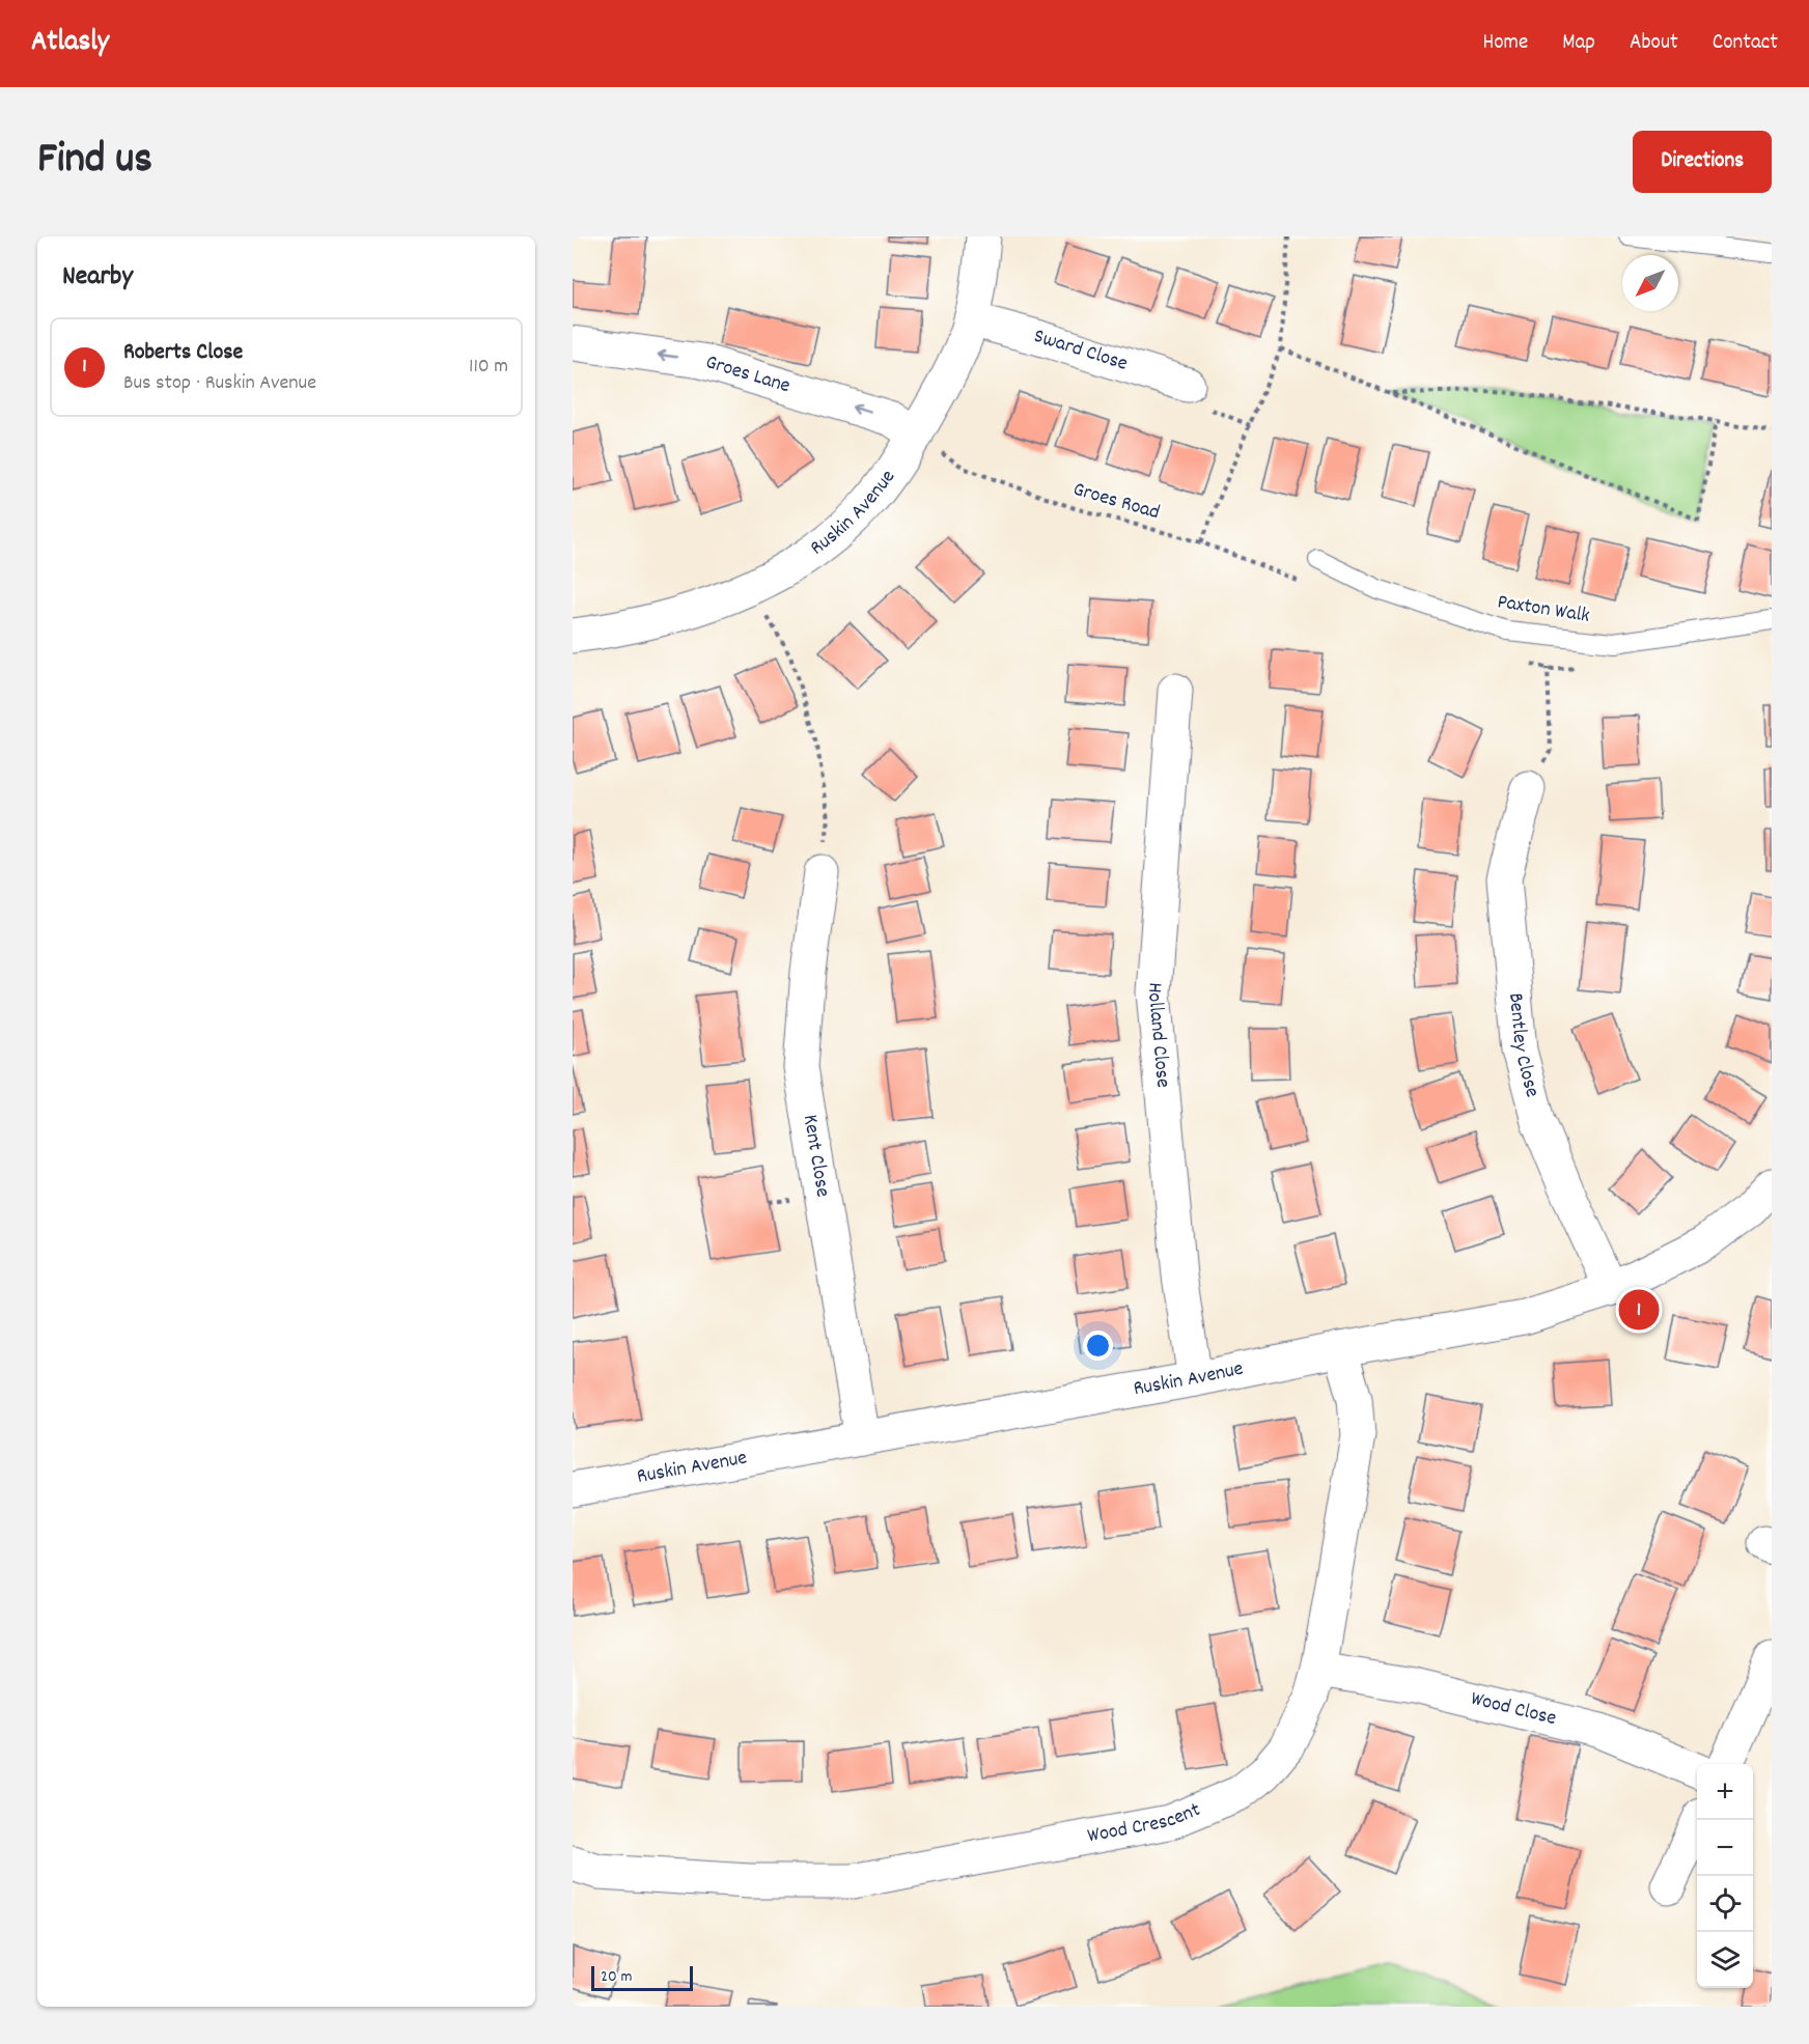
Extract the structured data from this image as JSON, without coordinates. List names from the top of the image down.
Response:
{
  "streets": {
    "street": [
      "Sward Close",
      "Groes Lane",
      "Ruskin Avenue",
      "Holland Close",
      "Bentley Close",
      "Kent Close",
      "Wood Close",
      "Wood Crescent"
    ],
    "lane": ["Paxton Walk"],
    "path": ["Groes Road"]
  },
  "crossings": [
    ["Sward Close", "Ruskin Avenue"],
    ["Groes Lane", "Groes Road"],
    ["Groes Lane", "Ruskin Avenue"],
    ["Groes Road", "Ruskin Avenue"],
    ["Ruskin Avenue", "Holland Close"],
    ["Ruskin Avenue", "Bentley Close"],
    ["Ruskin Avenue", "Kent Close"],
    ["Ruskin Avenue", "Wood Crescent"],
    ["Wood Close", "Wood Crescent"]
  ],
  "one_way": ["Groes Lane"],
  "scale_bar": "20 m",
  "north": "bottom left",
  "page": {
    "header": "Atlasly",
    "nav": [
      "Home",
      "Map",
      "About",
      "Contact"
    ],
    "title": "Find us",
    "buttons": "Directions",
    "heading": "Nearby",
    "list": [
      {
        "mark": "1",
        "name": "Roberts Close",
        "note": "Bus stop · Ruskin Avenue",
        "value": "110 m"
      }
    ],
    "pins": "1",
    "map_buttons": ["+", "−"],
    "scale": "20 m"
  }
}
